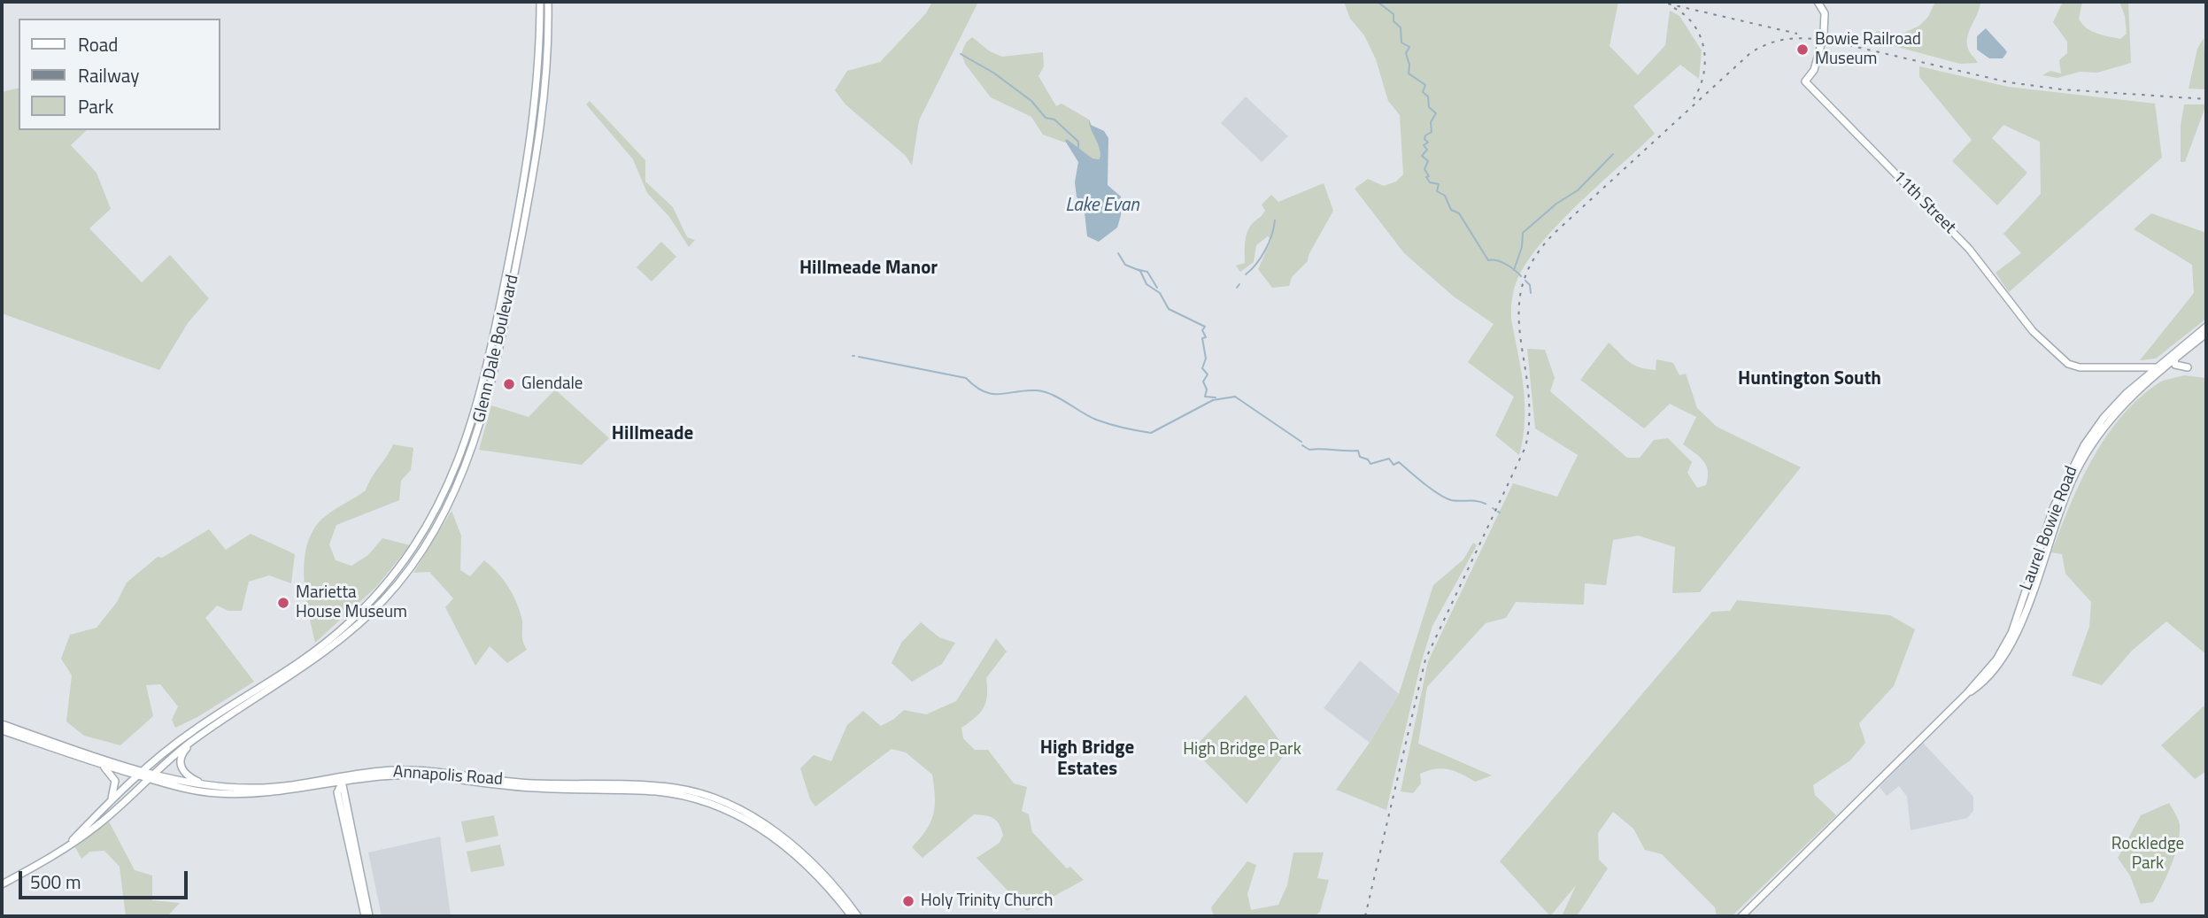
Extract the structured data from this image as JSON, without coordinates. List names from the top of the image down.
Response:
{
  "streets": {
    "main road": [
      "11th Street",
      "Glenn Dale Boulevard",
      "Laurel Bowie Road",
      "Annapolis Road"
    ]
  },
  "crossings": [
    ["11th Street", "Laurel Bowie Road"],
    ["Glenn Dale Boulevard", "Annapolis Road"]
  ],
  "districts": [
    "Hillmeade Manor",
    "Huntington South",
    "Hillmeade",
    "High Bridge Estates"
  ],
  "water": ["Lake Evan"],
  "parks": ["High Bridge Park", "Rockledge Park"],
  "places": [
    "Bowie Railroad Museum",
    "Glendale",
    "Marietta House Museum",
    "Holy Trinity Church"
  ],
  "legend": ["Road", "Railway", "Park"],
  "scale_bar": "500 m"
}
